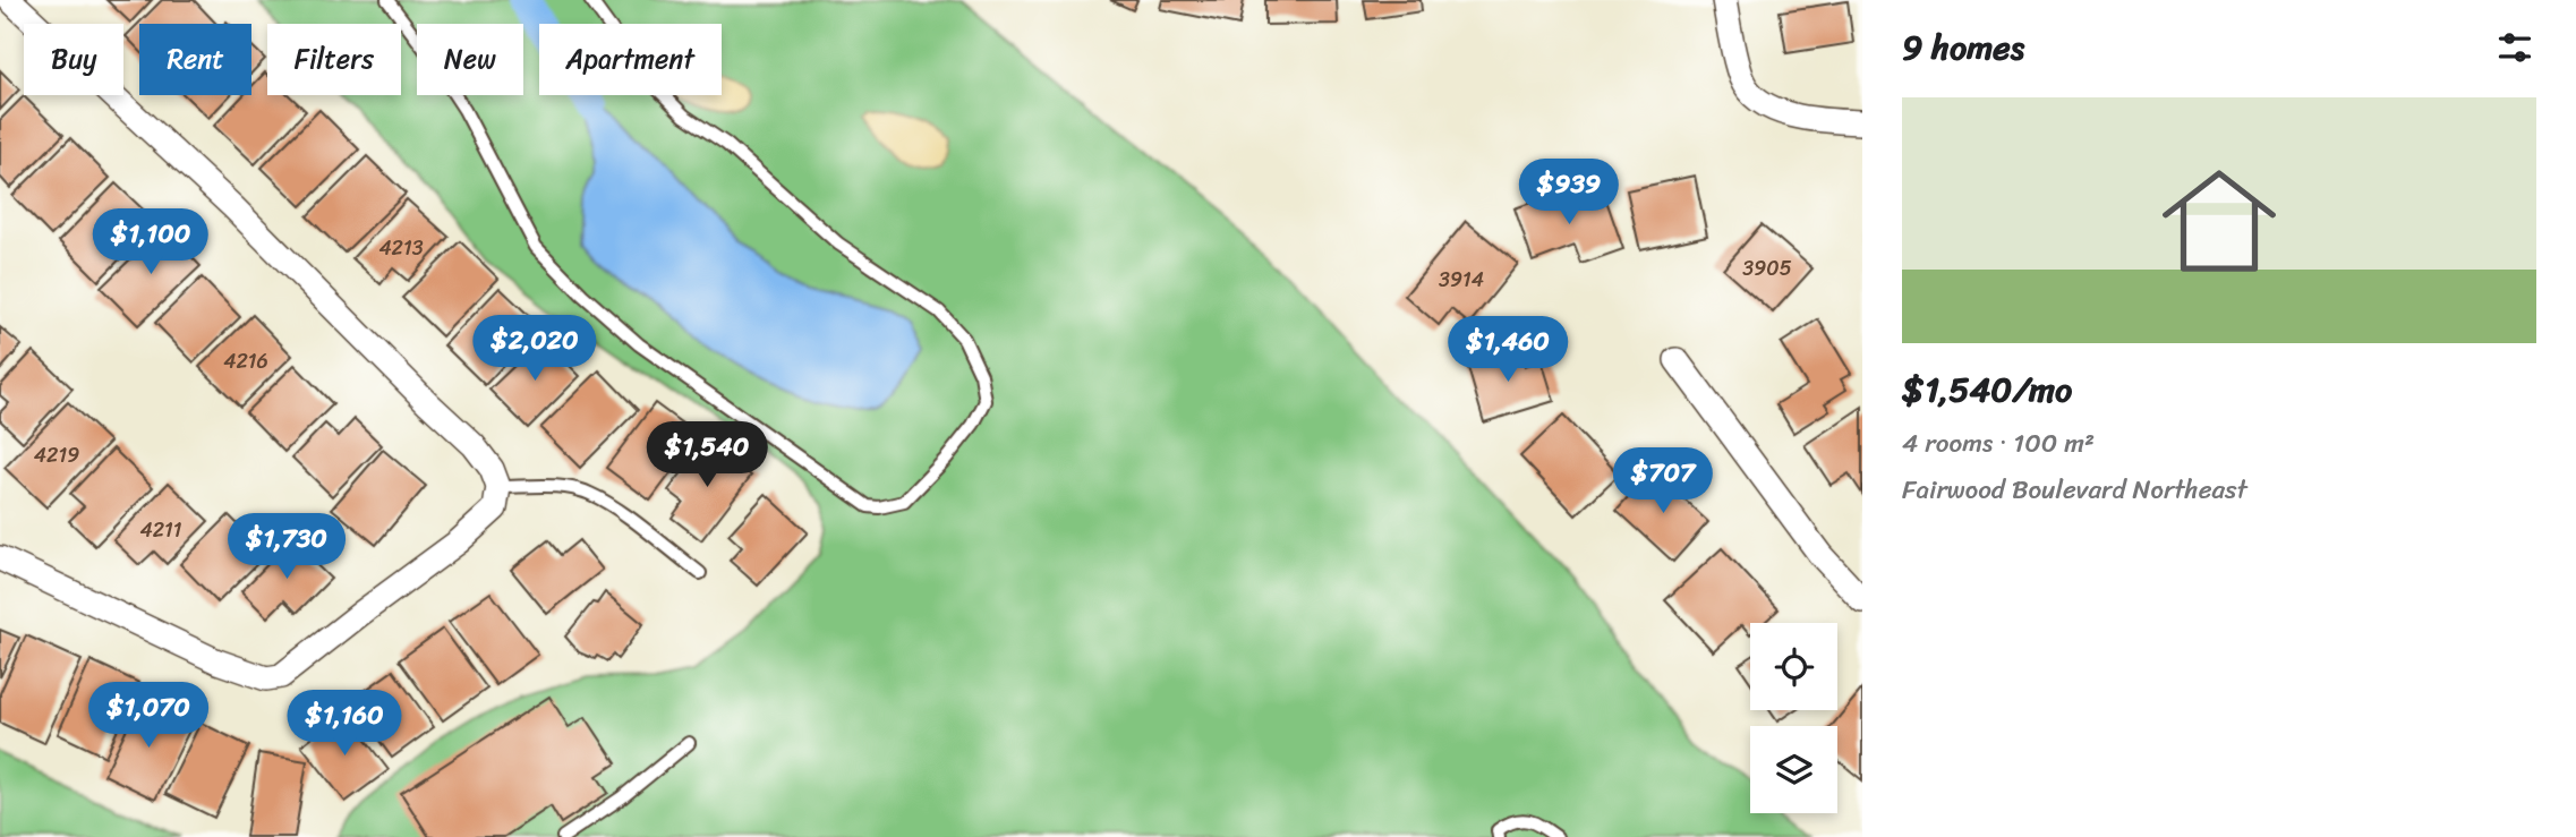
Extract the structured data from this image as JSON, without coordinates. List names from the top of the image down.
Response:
{
  "house_numbers": [
    "4213",
    "3905",
    "3914",
    "4216",
    "4219",
    "4211"
  ],
  "page": {
    "heading": "9 homes",
    "chip": [
      "Buy",
      "Rent",
      "Filters",
      "New",
      "Apartment"
    ],
    "list": [
      {
        "name": "$1,540/mo",
        "note": "4 rooms · 100 m² · Fairwood Boulevard Northeast"
      }
    ],
    "price": [
      "$939",
      "$1,100",
      "$2,020",
      "$1,460",
      "$1,540",
      "$707",
      "$1,730",
      "$1,070",
      "$1,160"
    ]
  }
}
